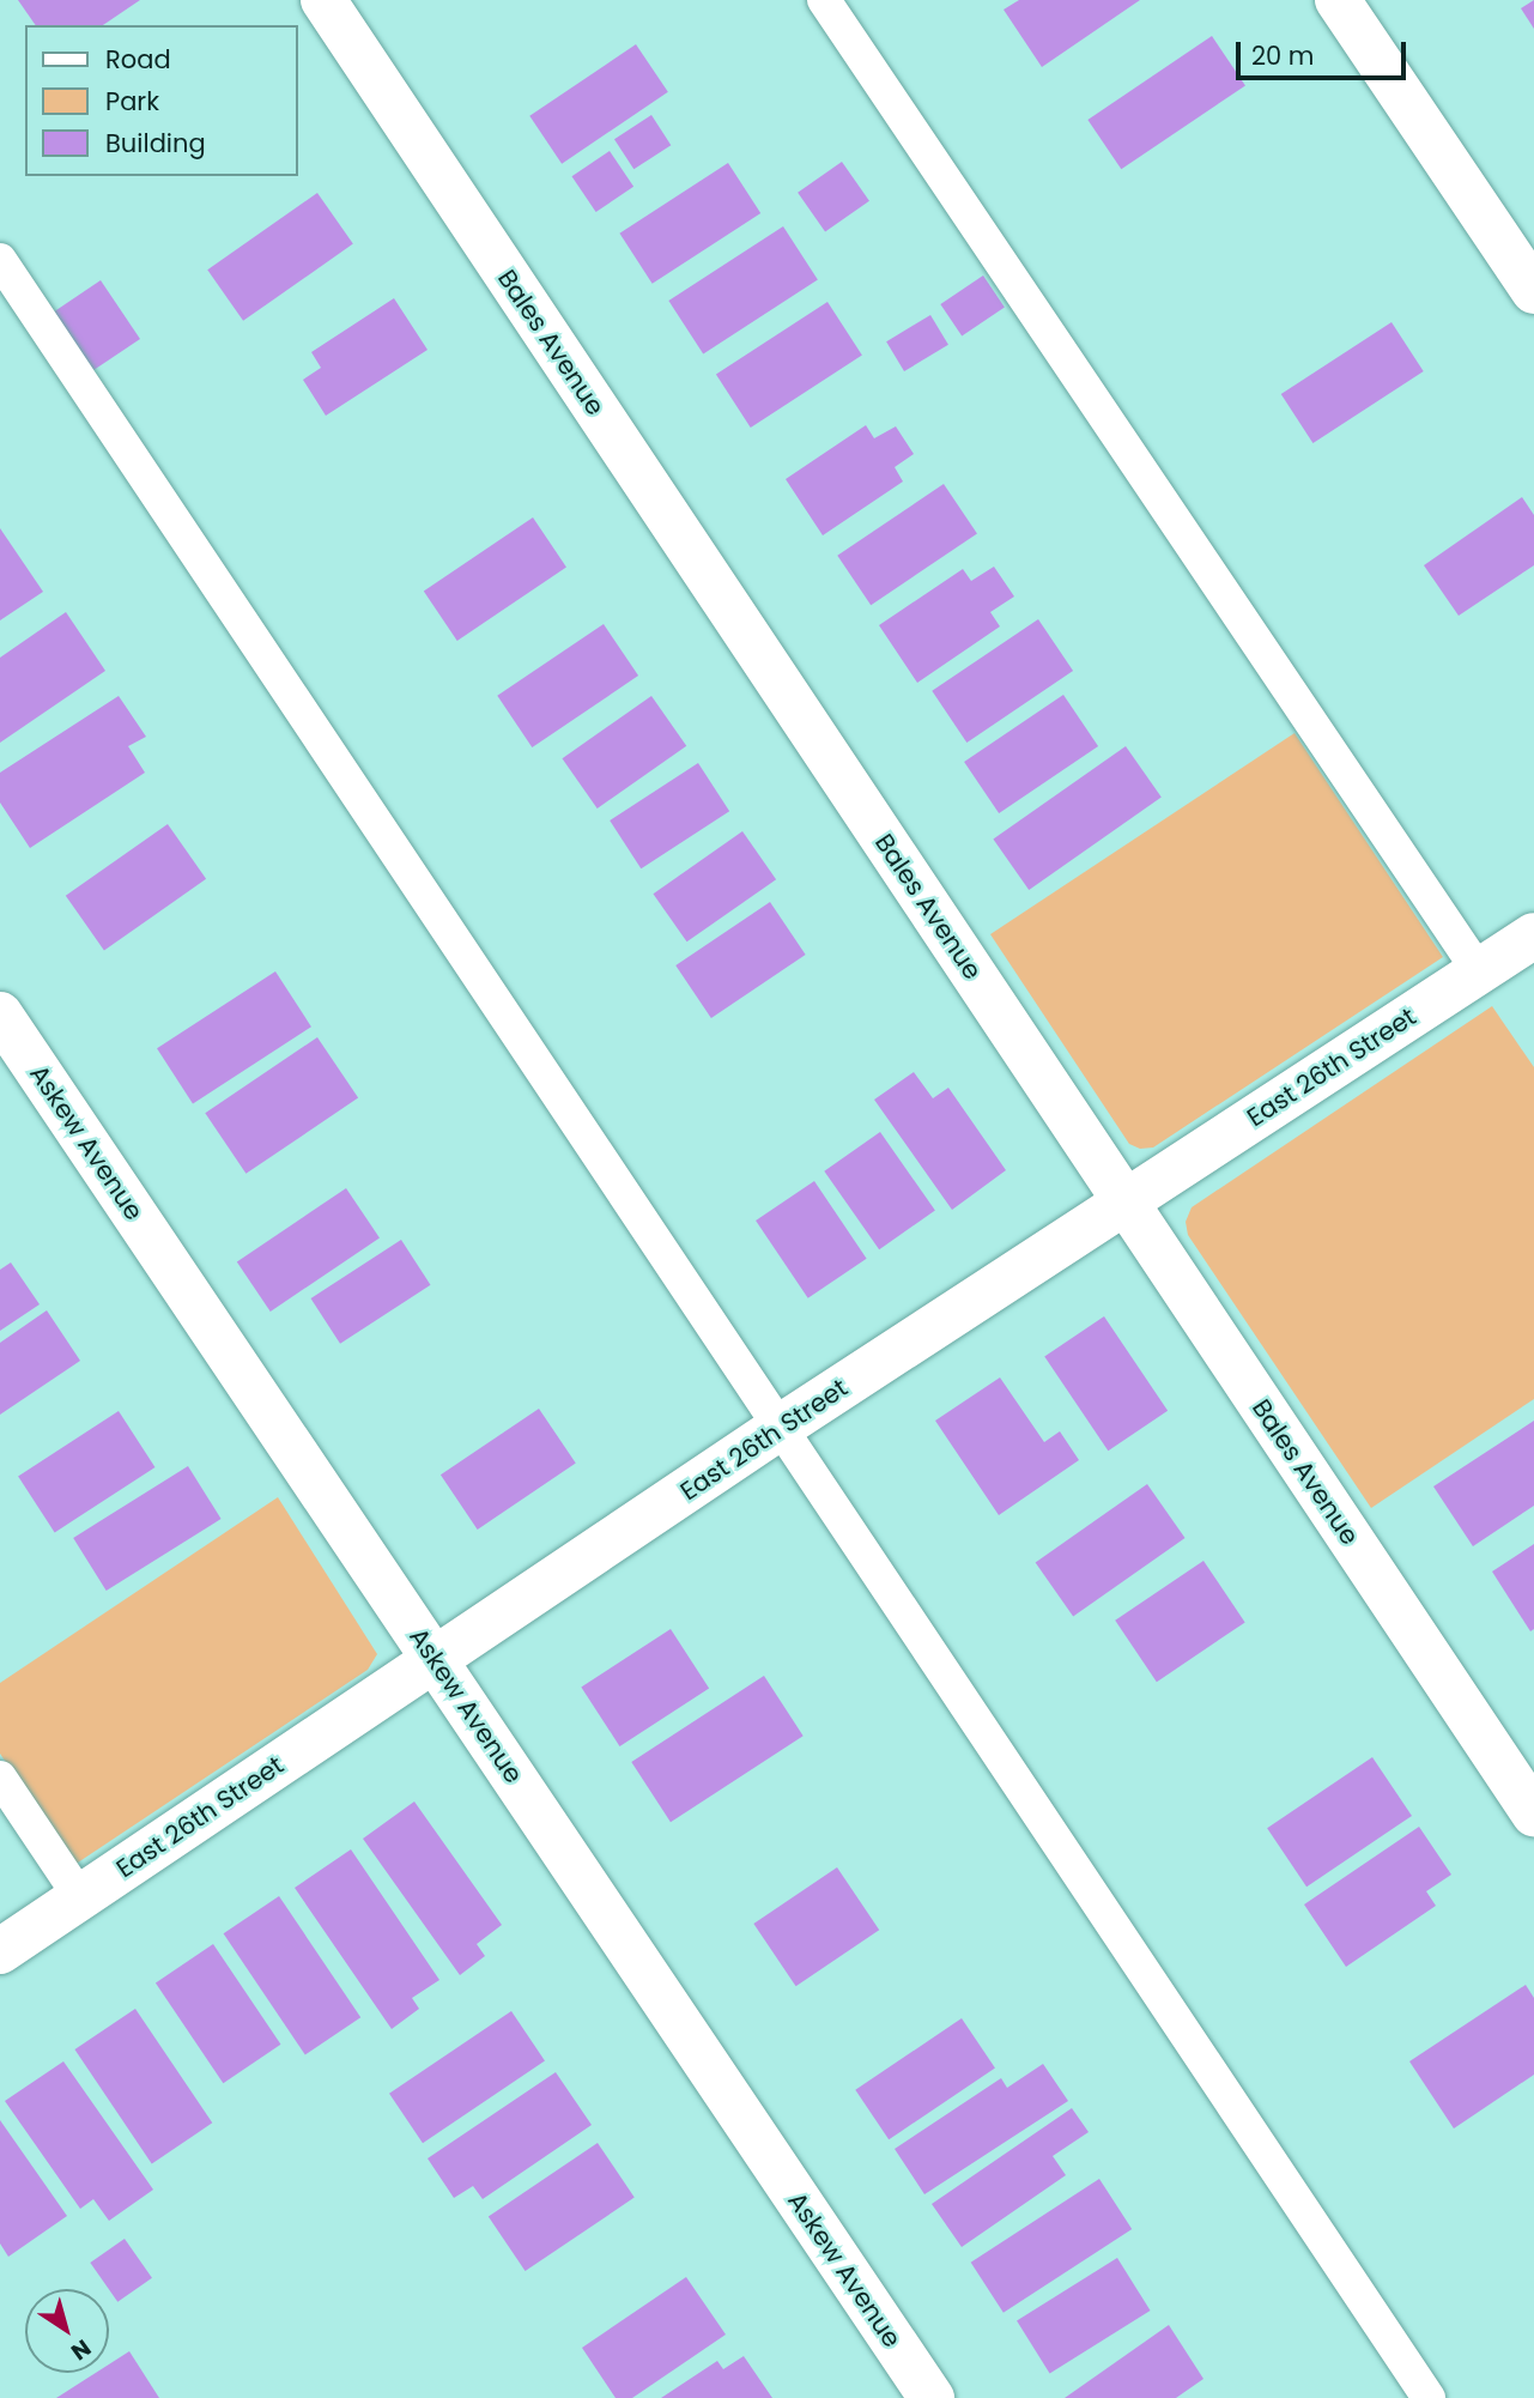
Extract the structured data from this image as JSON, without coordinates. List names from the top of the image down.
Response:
{
  "streets": {
    "street": ["Bales Avenue", "East 26th Street", "Askew Avenue"]
  },
  "crossings": [
    ["Bales Avenue", "East 26th Street"],
    ["East 26th Street", "Askew Avenue"]
  ],
  "legend": ["Road", "Park", "Building"],
  "scale_bar": "20 m",
  "north": "bottom right"
}
